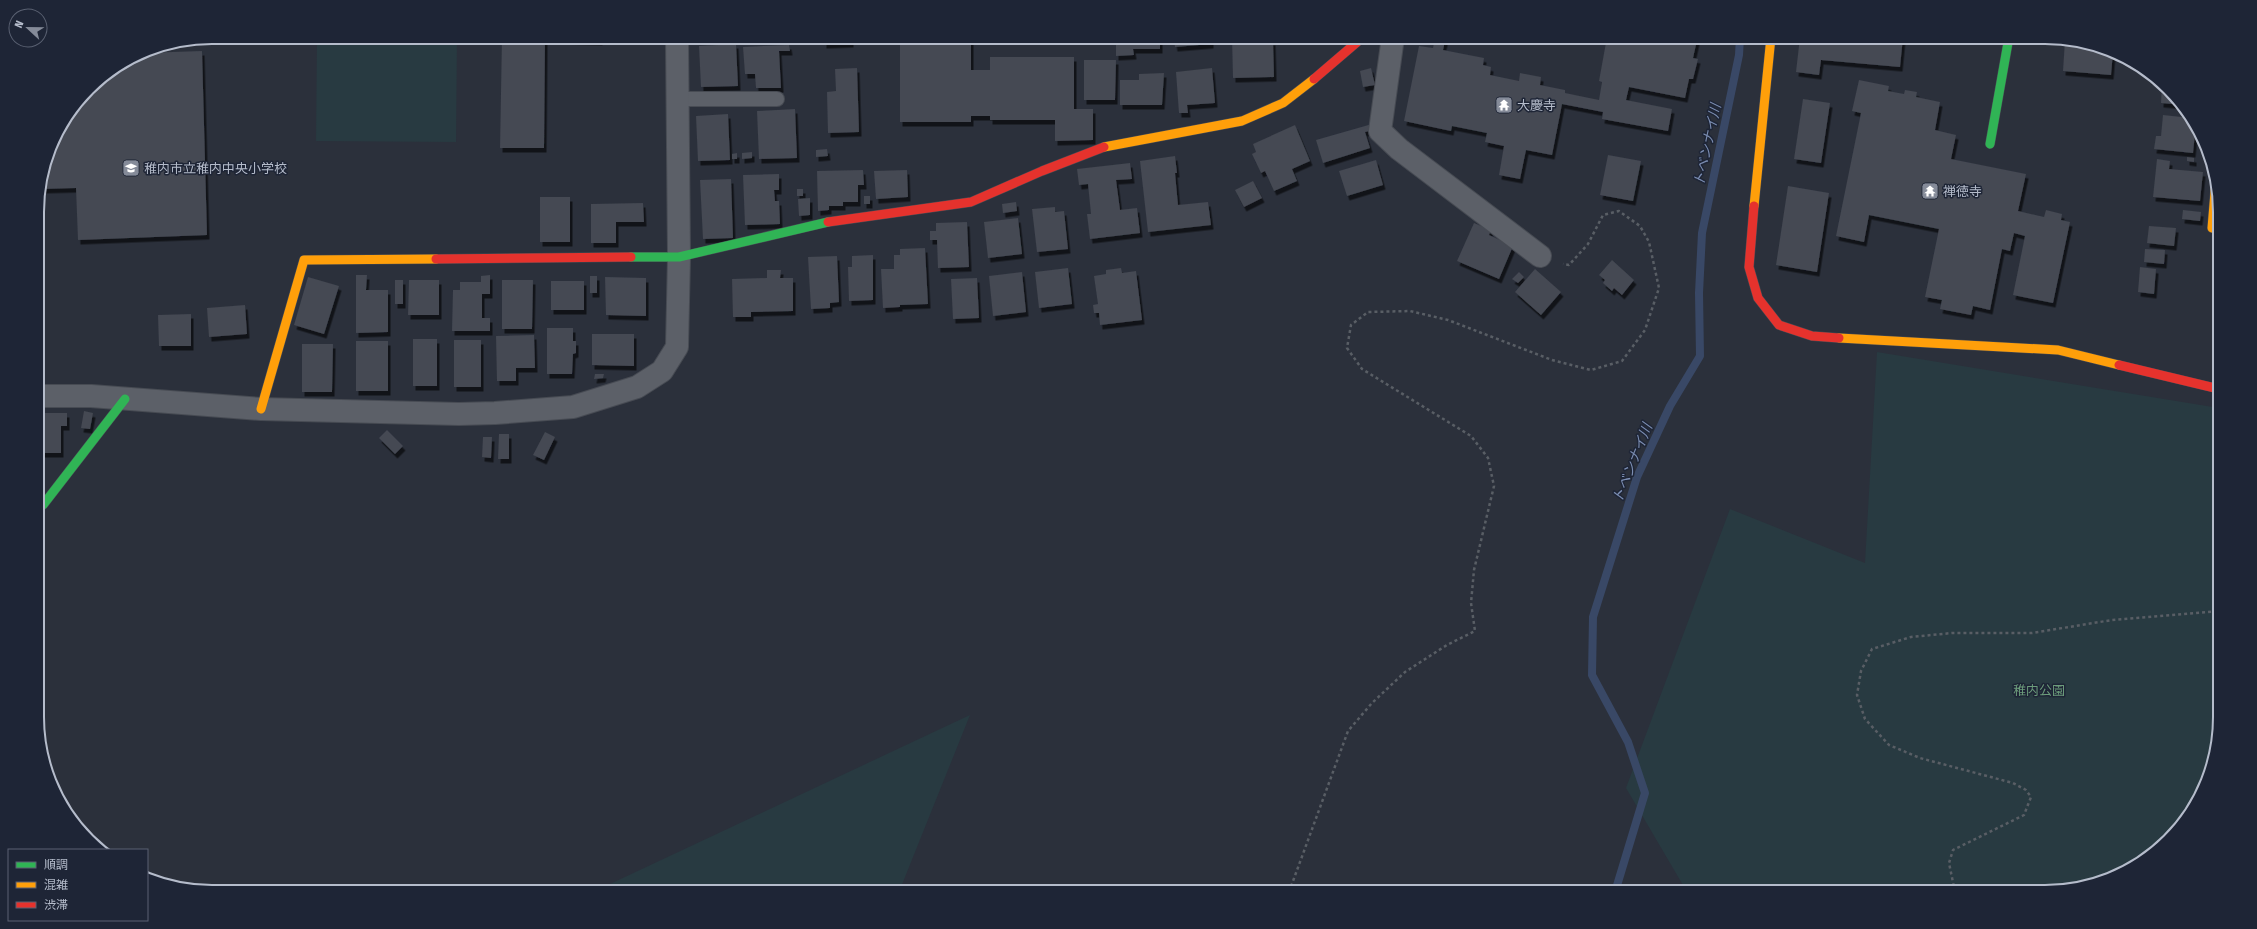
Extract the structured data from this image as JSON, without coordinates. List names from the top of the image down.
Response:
{
  "water": ["トベンナイ川"],
  "parks": ["稚内公園"],
  "places": {
    "temple": ["大慶寺", "禅徳寺"],
    "school or university": ["稚内市立稚内中央小学校"]
  },
  "legend": ["順調", "混雑", "渋滞"],
  "north": "left"
}
